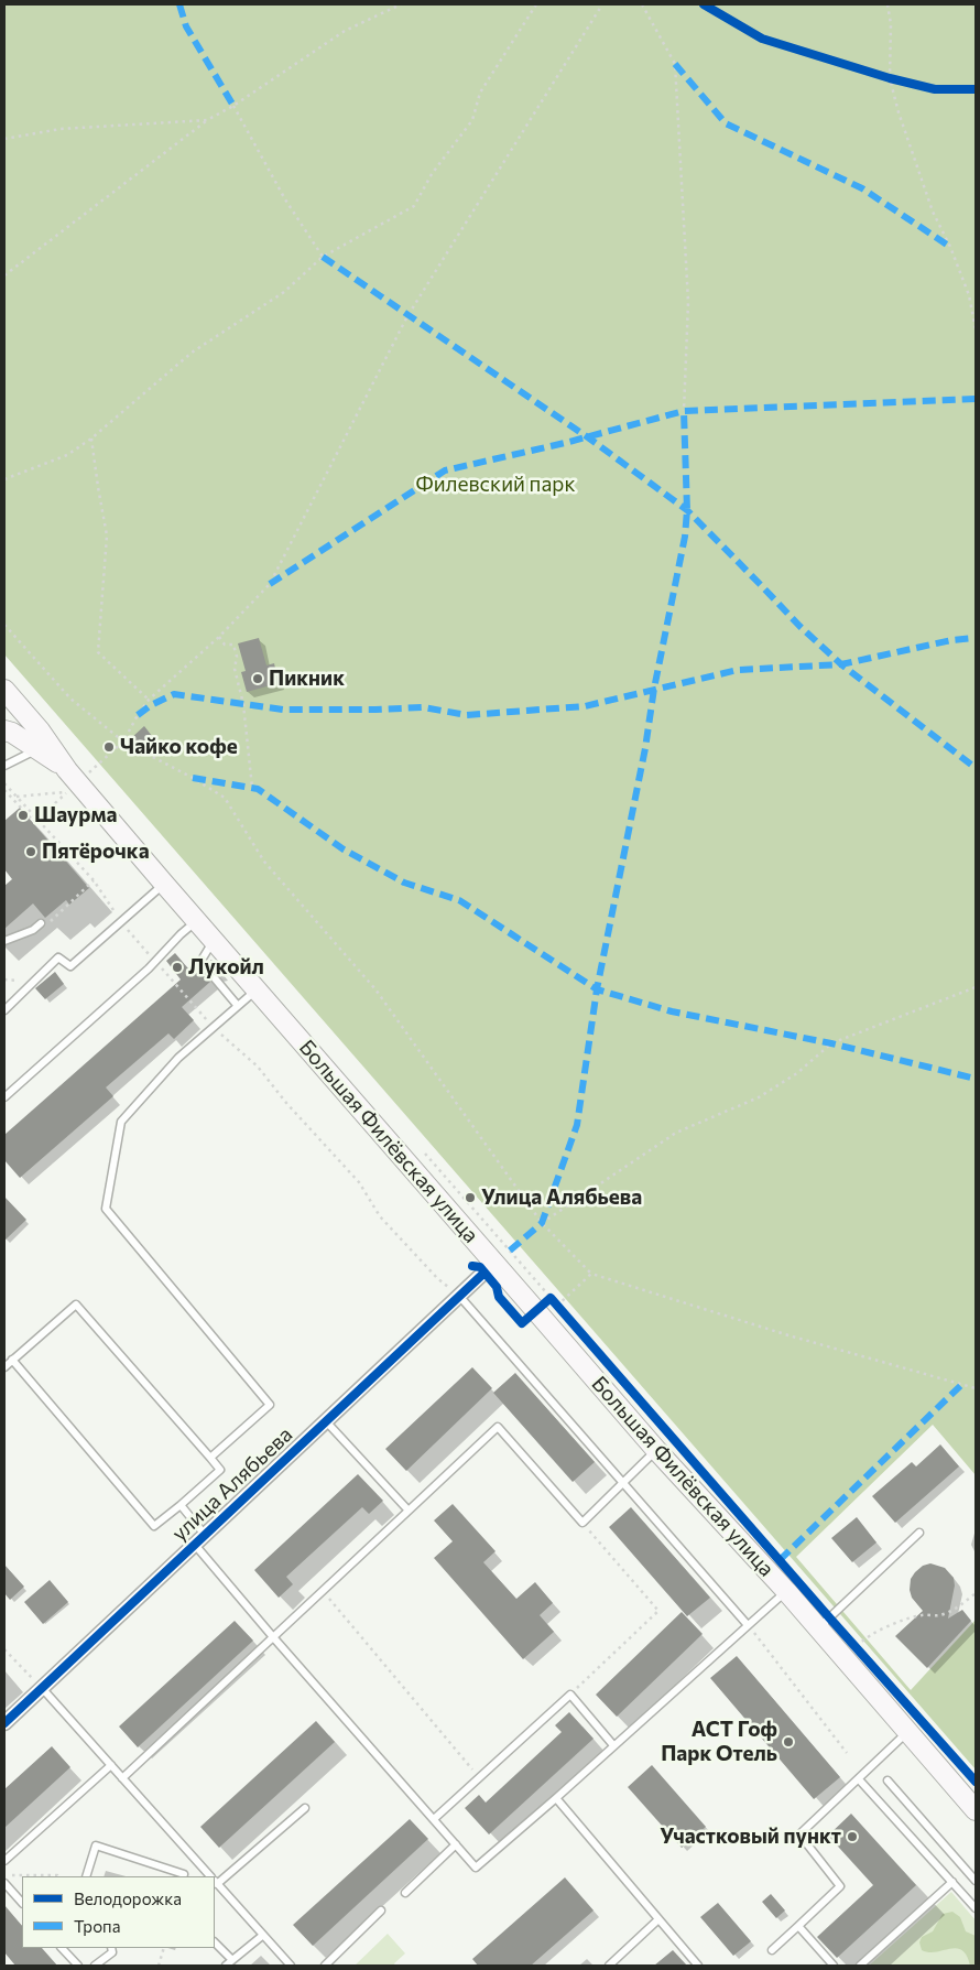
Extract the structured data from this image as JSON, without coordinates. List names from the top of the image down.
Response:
{
  "streets": {
    "main road": ["Большая Филёвская улица"],
    "street": ["улица Алябьева"]
  },
  "crossings": [
    ["Большая Филёвская улица", "улица Алябьева"]
  ],
  "parks": ["Филевский парк"],
  "places": [
    "Пикник",
    "Чайко кофе",
    "Шаурма",
    "Пятёрочка",
    "Лукойл",
    "Улица Алябьева",
    "АСТ Гоф Парк Отель",
    "Участковый пункт"
  ],
  "legend": ["Велодорожка", "Тропа"]
}
